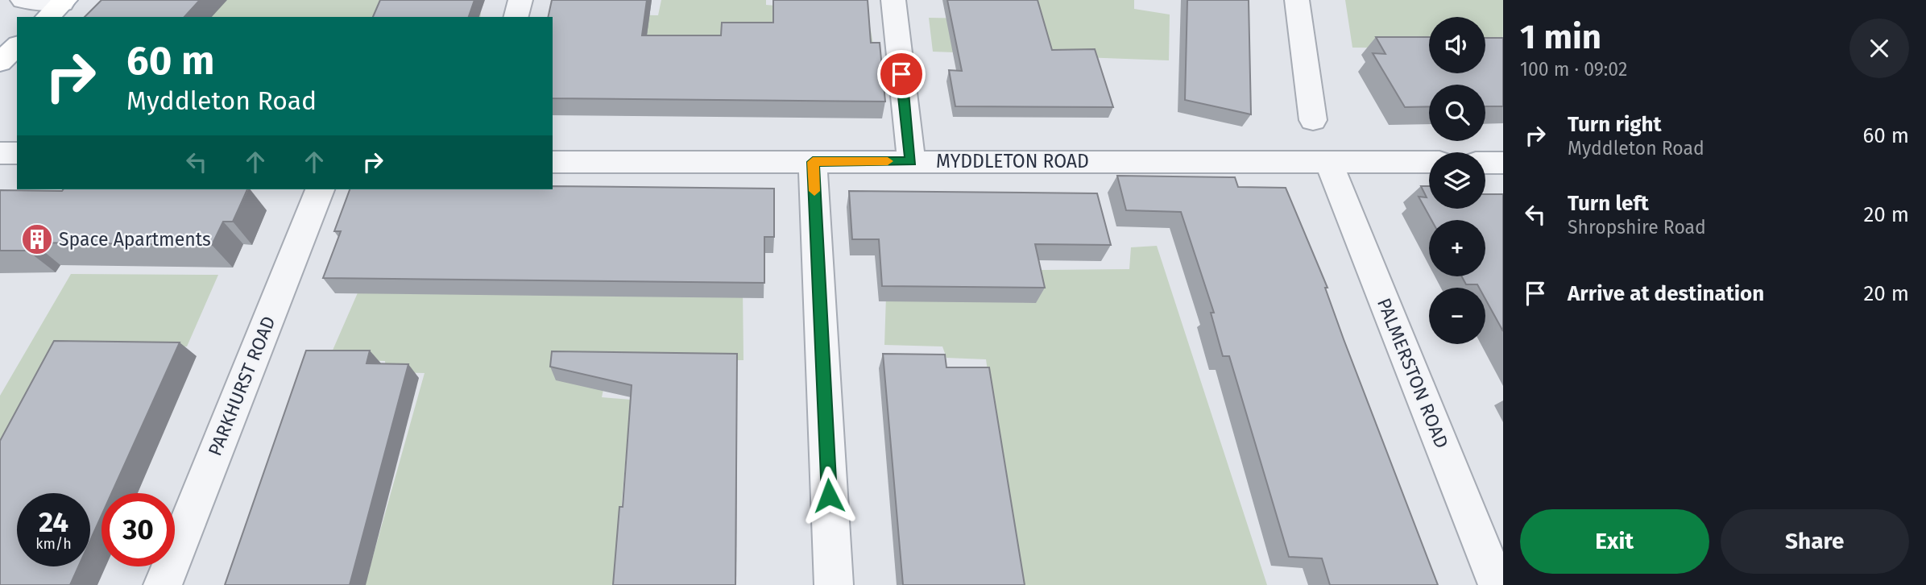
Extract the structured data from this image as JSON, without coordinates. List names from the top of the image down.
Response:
{
  "streets": {
    "street": ["MYDDLETON ROAD", "PALMERSTON ROAD", "PARKHURST ROAD"]
  },
  "crossings": [
    ["MYDDLETON ROAD", "PALMERSTON ROAD"]
  ],
  "places": {
    "building": ["Space Apartments"]
  },
  "page": {
    "heading": ["1 min", "100 m · 09:02"],
    "map_buttons": ["+", "−"],
    "turn": ["60 m", "Myddleton Road"],
    "list": [
      {
        "name": "Turn right",
        "note": "Myddleton Road",
        "value": "60 m"
      },
      {
        "name": "Turn left",
        "note": "Shropshire Road",
        "value": "20 m"
      },
      {
        "name": "Arrive at destination",
        "value": "20 m"
      }
    ],
    "speed": "24 km/h",
    "limit": "30",
    "buttons": ["Exit", "Share"]
  }
}
